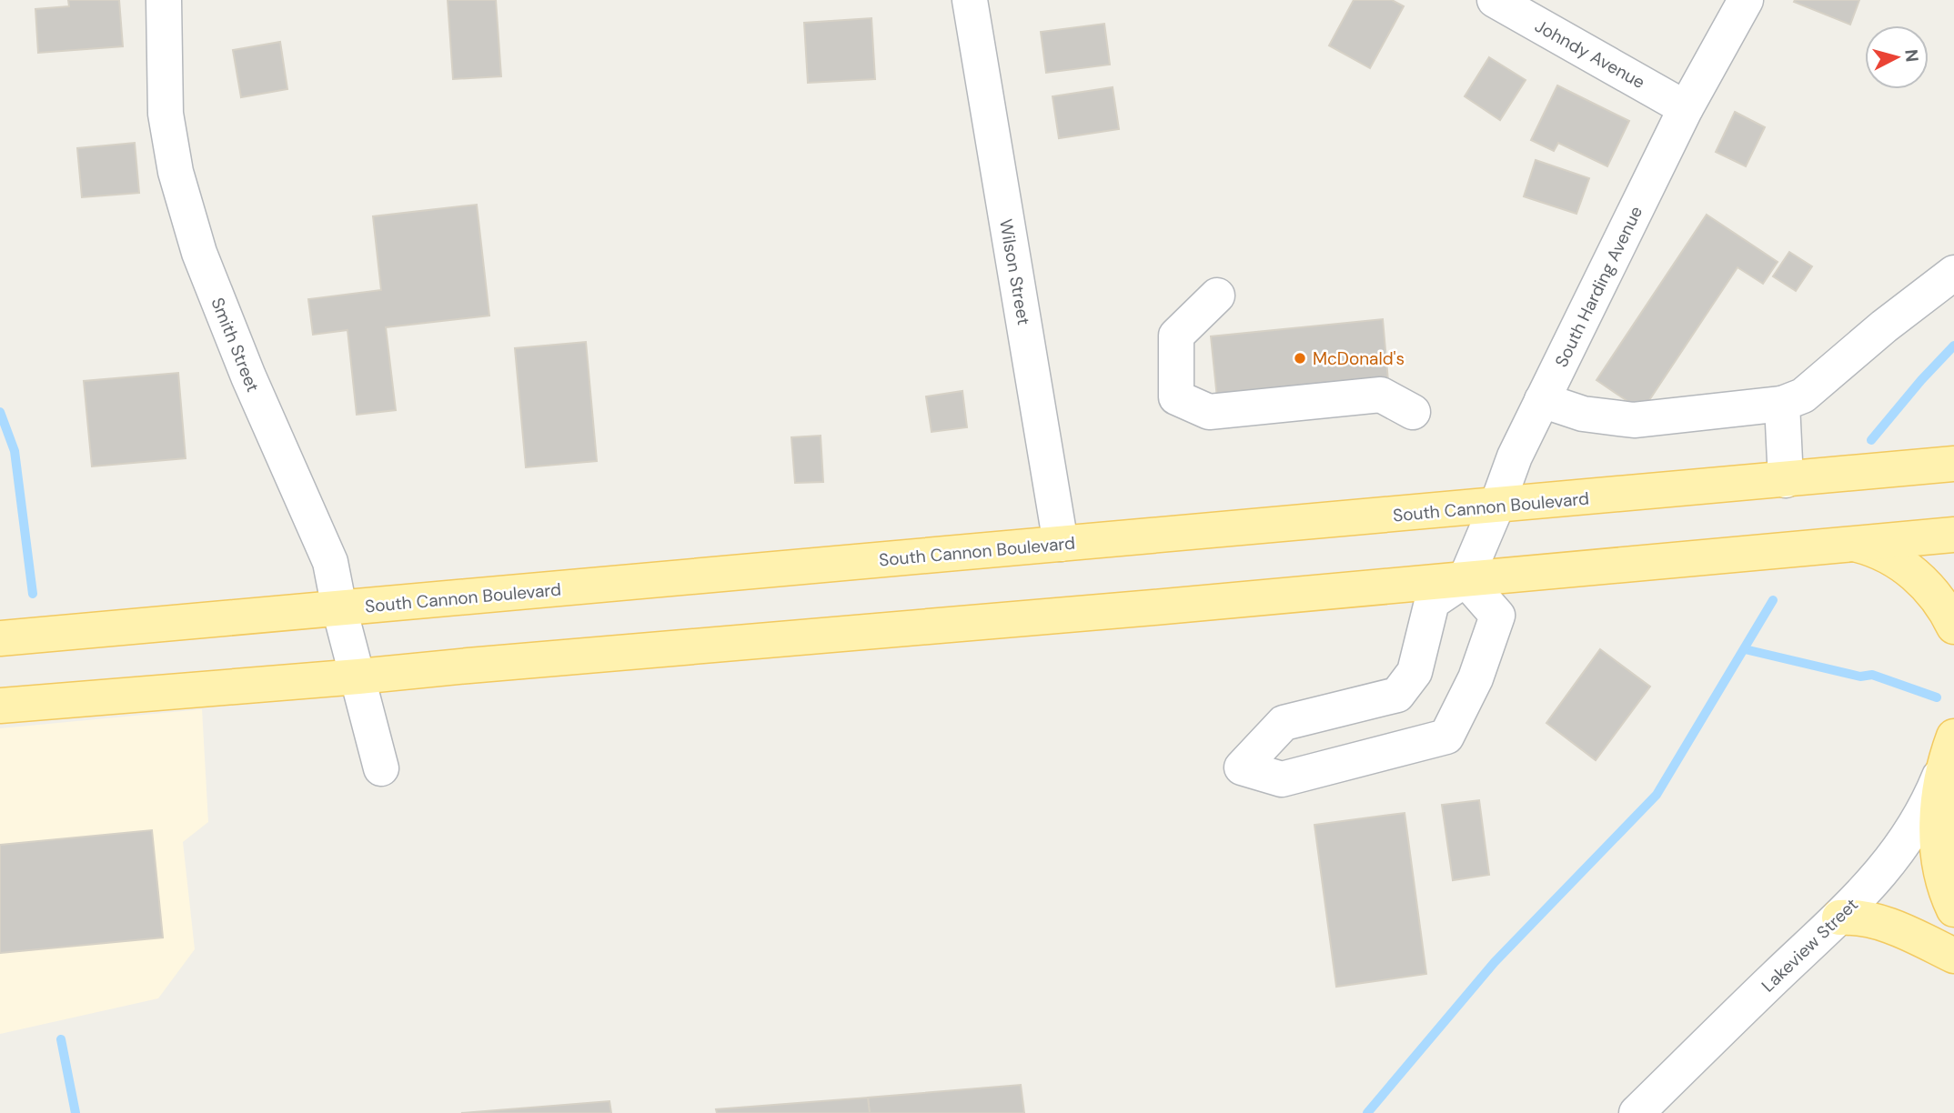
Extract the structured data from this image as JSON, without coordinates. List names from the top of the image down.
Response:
{
  "streets": {
    "main road": ["South Cannon Boulevard"],
    "street": [
      "Johndy Avenue",
      "Wilson Street",
      "South Harding Avenue",
      "Smith Street",
      "Lakeview Street"
    ]
  },
  "crossings": [
    ["Johndy Avenue", "South Harding Avenue"],
    ["Wilson Street", "South Cannon Boulevard"],
    ["South Harding Avenue", "South Cannon Boulevard"],
    ["Smith Street", "South Cannon Boulevard"]
  ],
  "places": ["McDonald's"],
  "north": "right"
}
